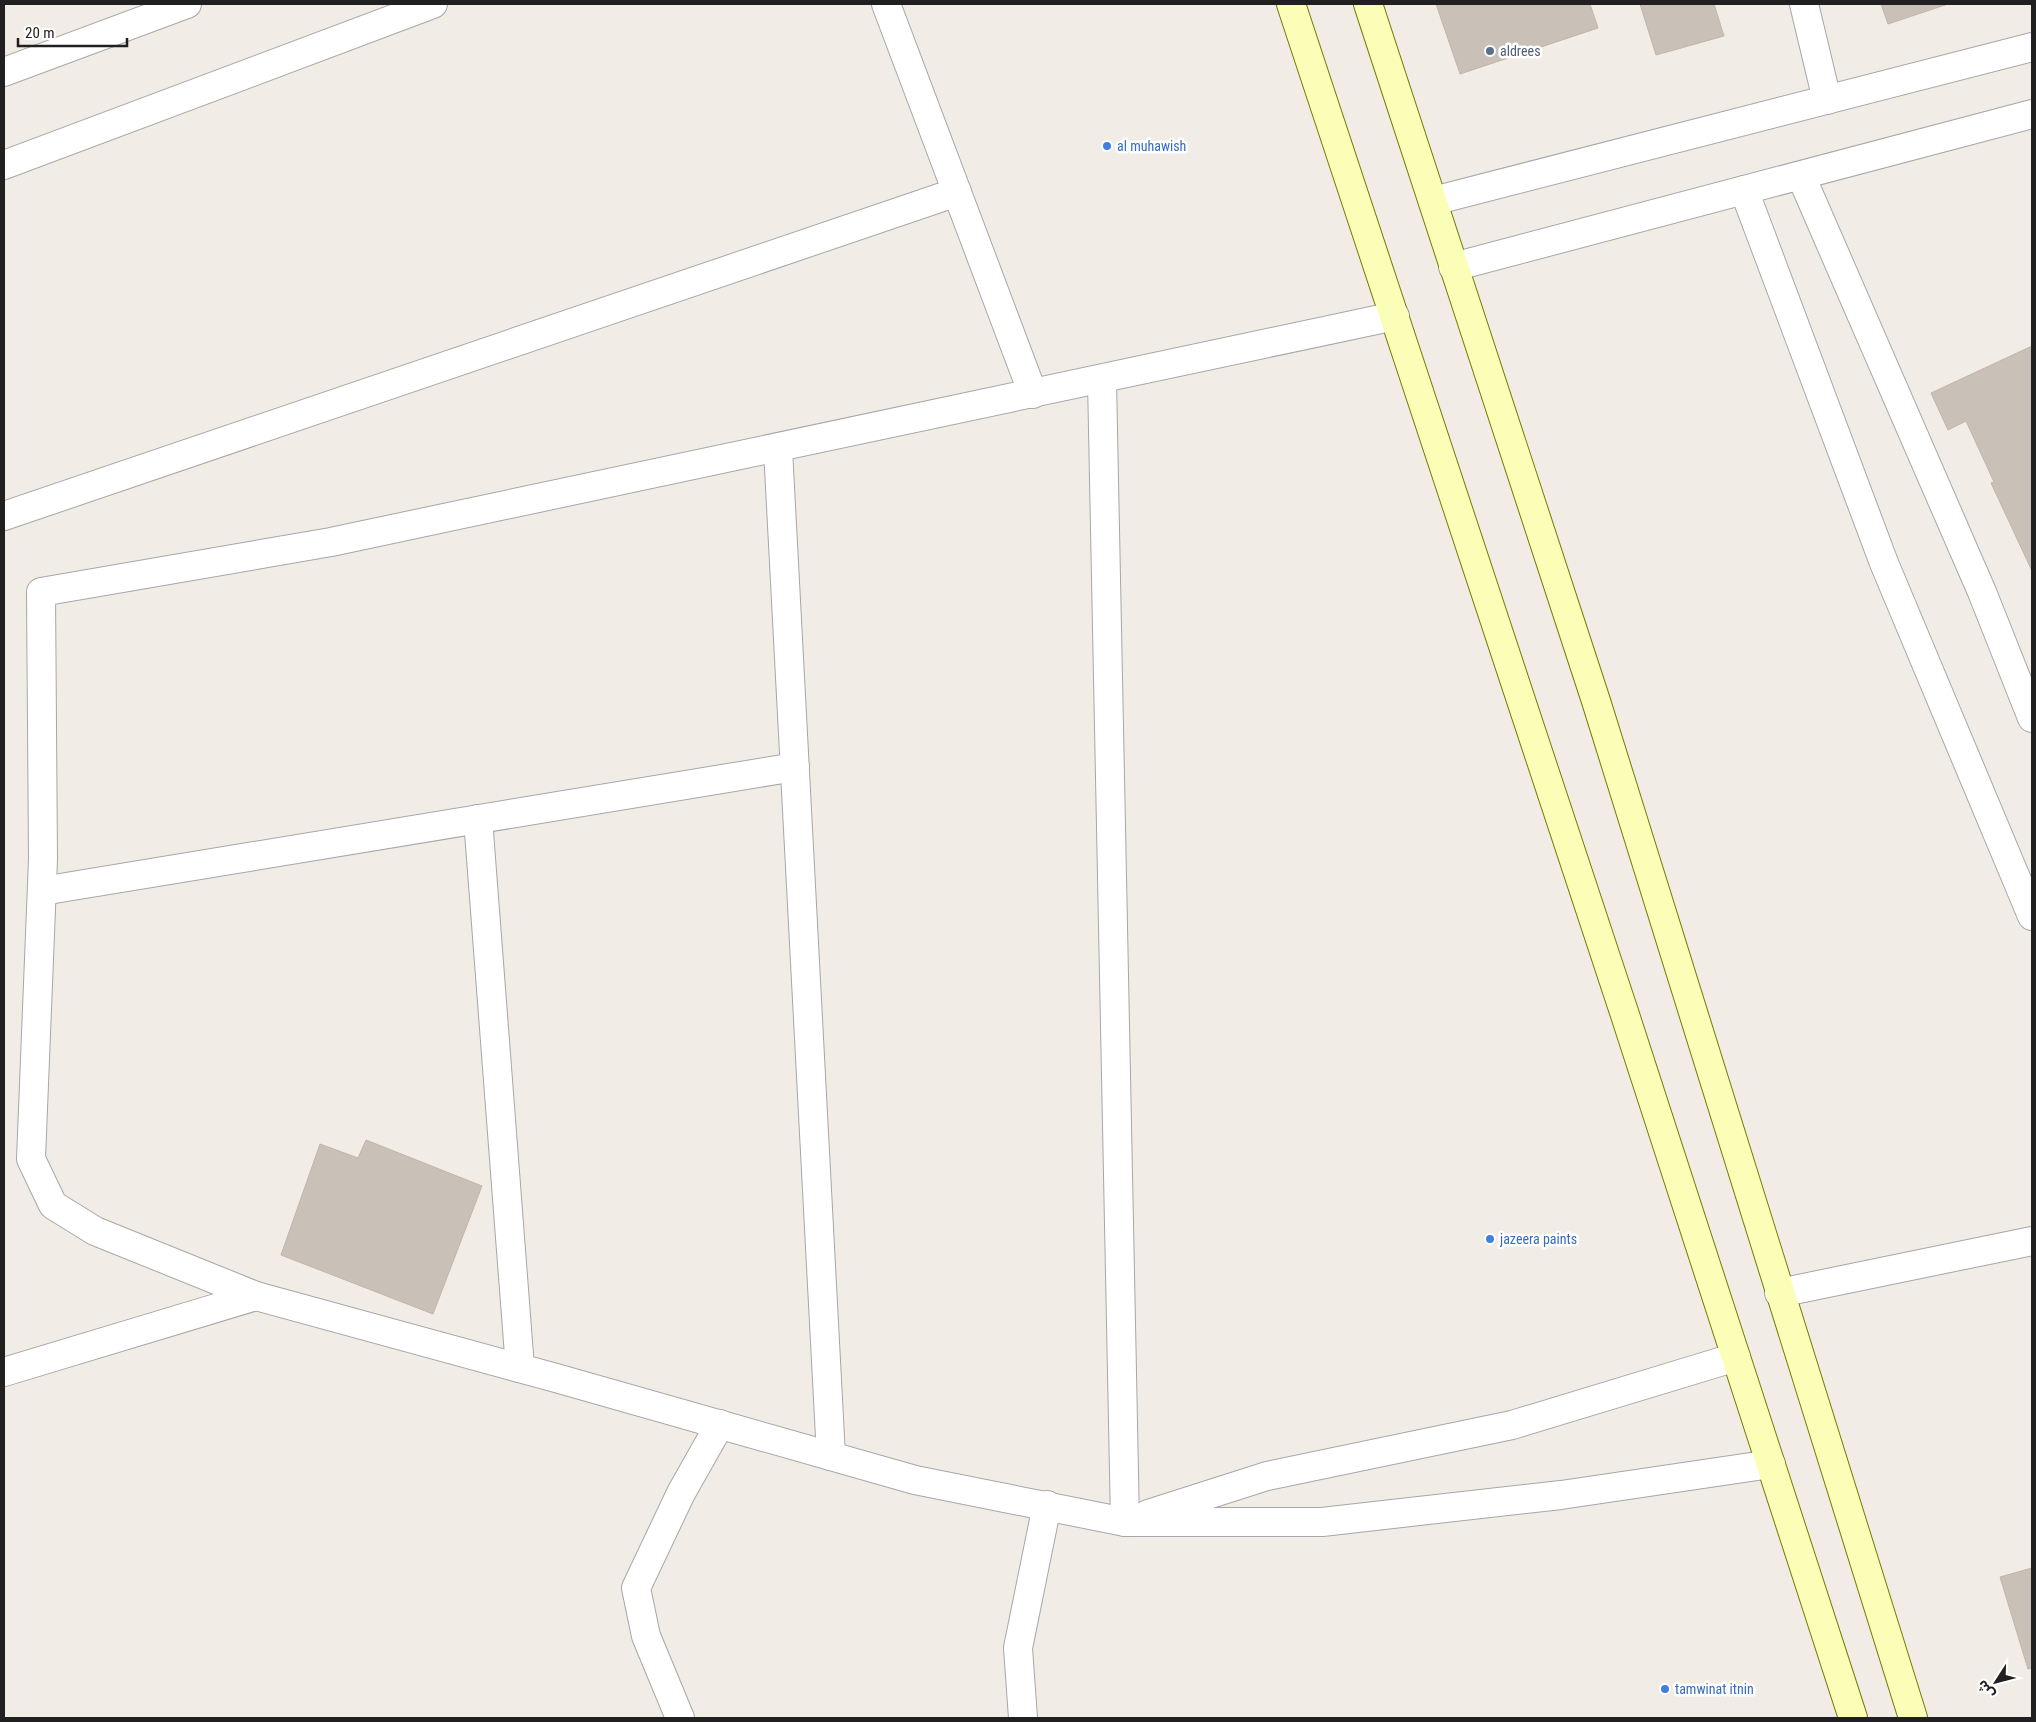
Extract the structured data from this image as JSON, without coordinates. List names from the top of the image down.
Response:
{
  "places": [
    "aldrees",
    "al muhawish",
    "jazeera paints",
    "tamwinat itnin"
  ],
  "scale_bar": "20 m",
  "north": "bottom left"
}
